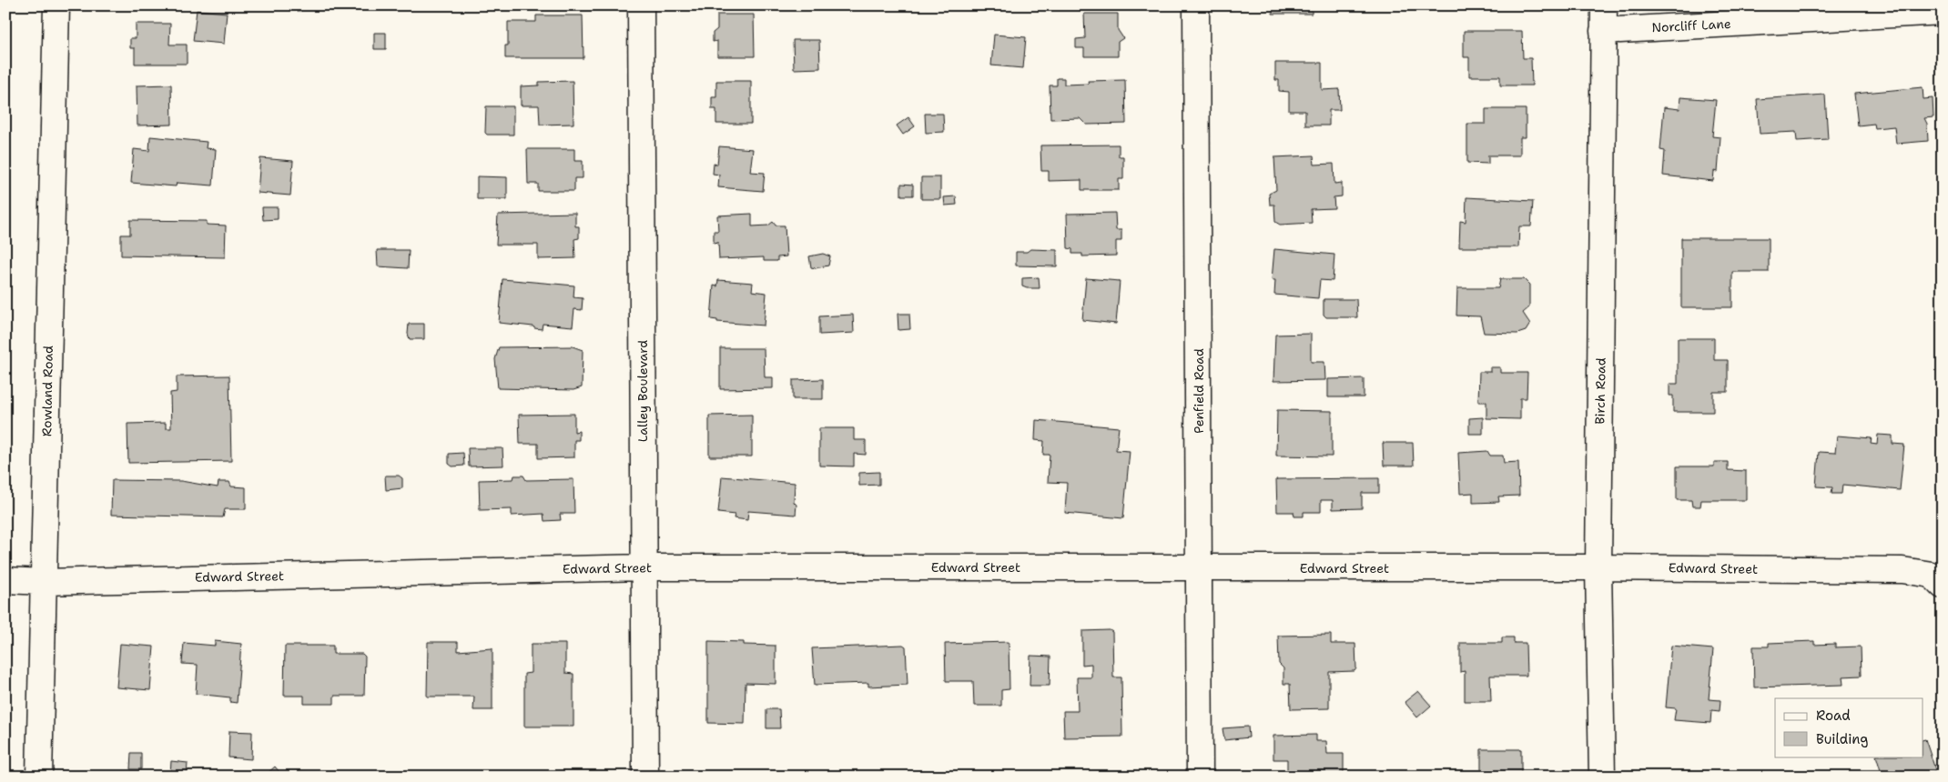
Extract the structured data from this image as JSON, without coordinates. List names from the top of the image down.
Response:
{
  "streets": {
    "street": [
      "Norcliff Lane",
      "Rowland Road",
      "Lalley Boulevard",
      "Penfield Road",
      "Birch Road",
      "Edward Street"
    ]
  },
  "crossings": [
    ["Norcliff Lane", "Birch Road"],
    ["Rowland Road", "Edward Street"],
    ["Lalley Boulevard", "Edward Street"],
    ["Penfield Road", "Edward Street"],
    ["Birch Road", "Edward Street"]
  ],
  "legend": ["Road", "Building"]
}
